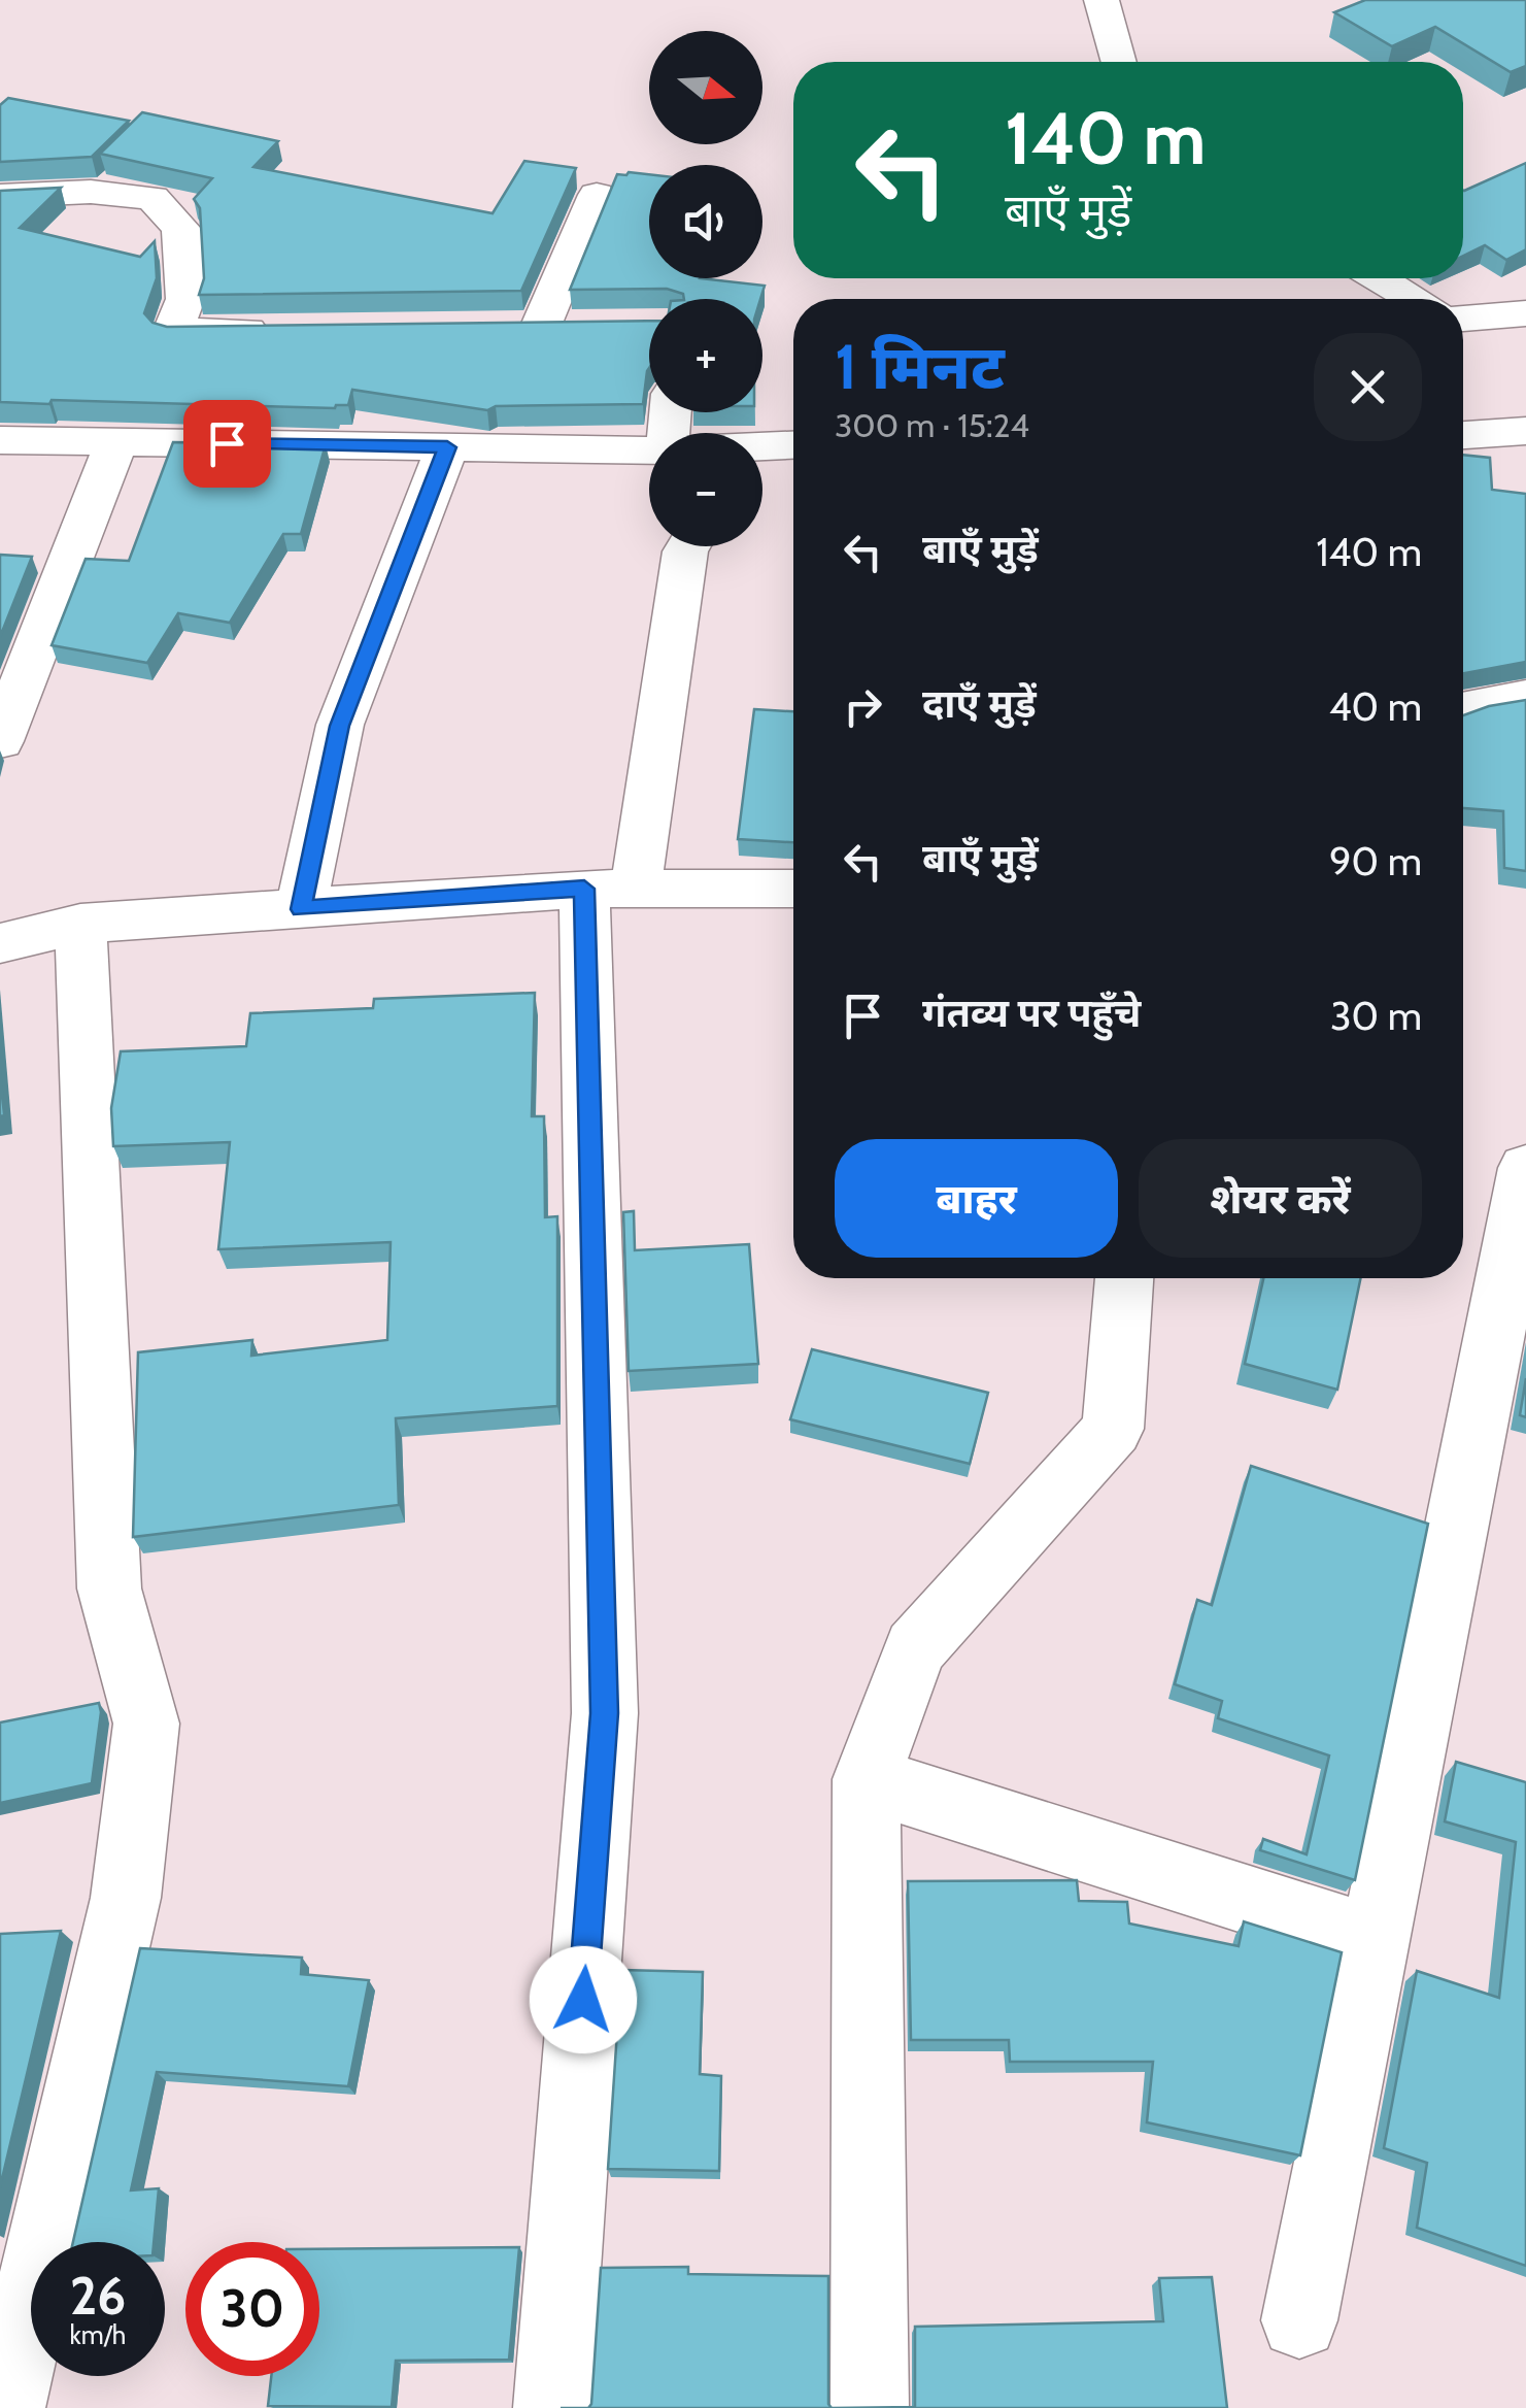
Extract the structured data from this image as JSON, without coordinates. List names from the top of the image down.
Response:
{
  "north": "right",
  "page": {
    "map_buttons": ["+", "−"],
    "turn": ["140 m", "बाएँ मुड़ें"],
    "heading": ["1 मिनट", "300 m · 15:24"],
    "list": [
      {
        "name": "बाएँ मुड़ें",
        "value": "140 m"
      },
      {
        "name": "दाएँ मुड़ें",
        "value": "40 m"
      },
      {
        "name": "बाएँ मुड़ें",
        "value": "90 m"
      },
      {
        "name": "गंतव्य पर पहुँचे",
        "value": "30 m"
      }
    ],
    "buttons": ["बाहर", "शेयर करें"],
    "speed": "26 km/h",
    "limit": "30"
  }
}
